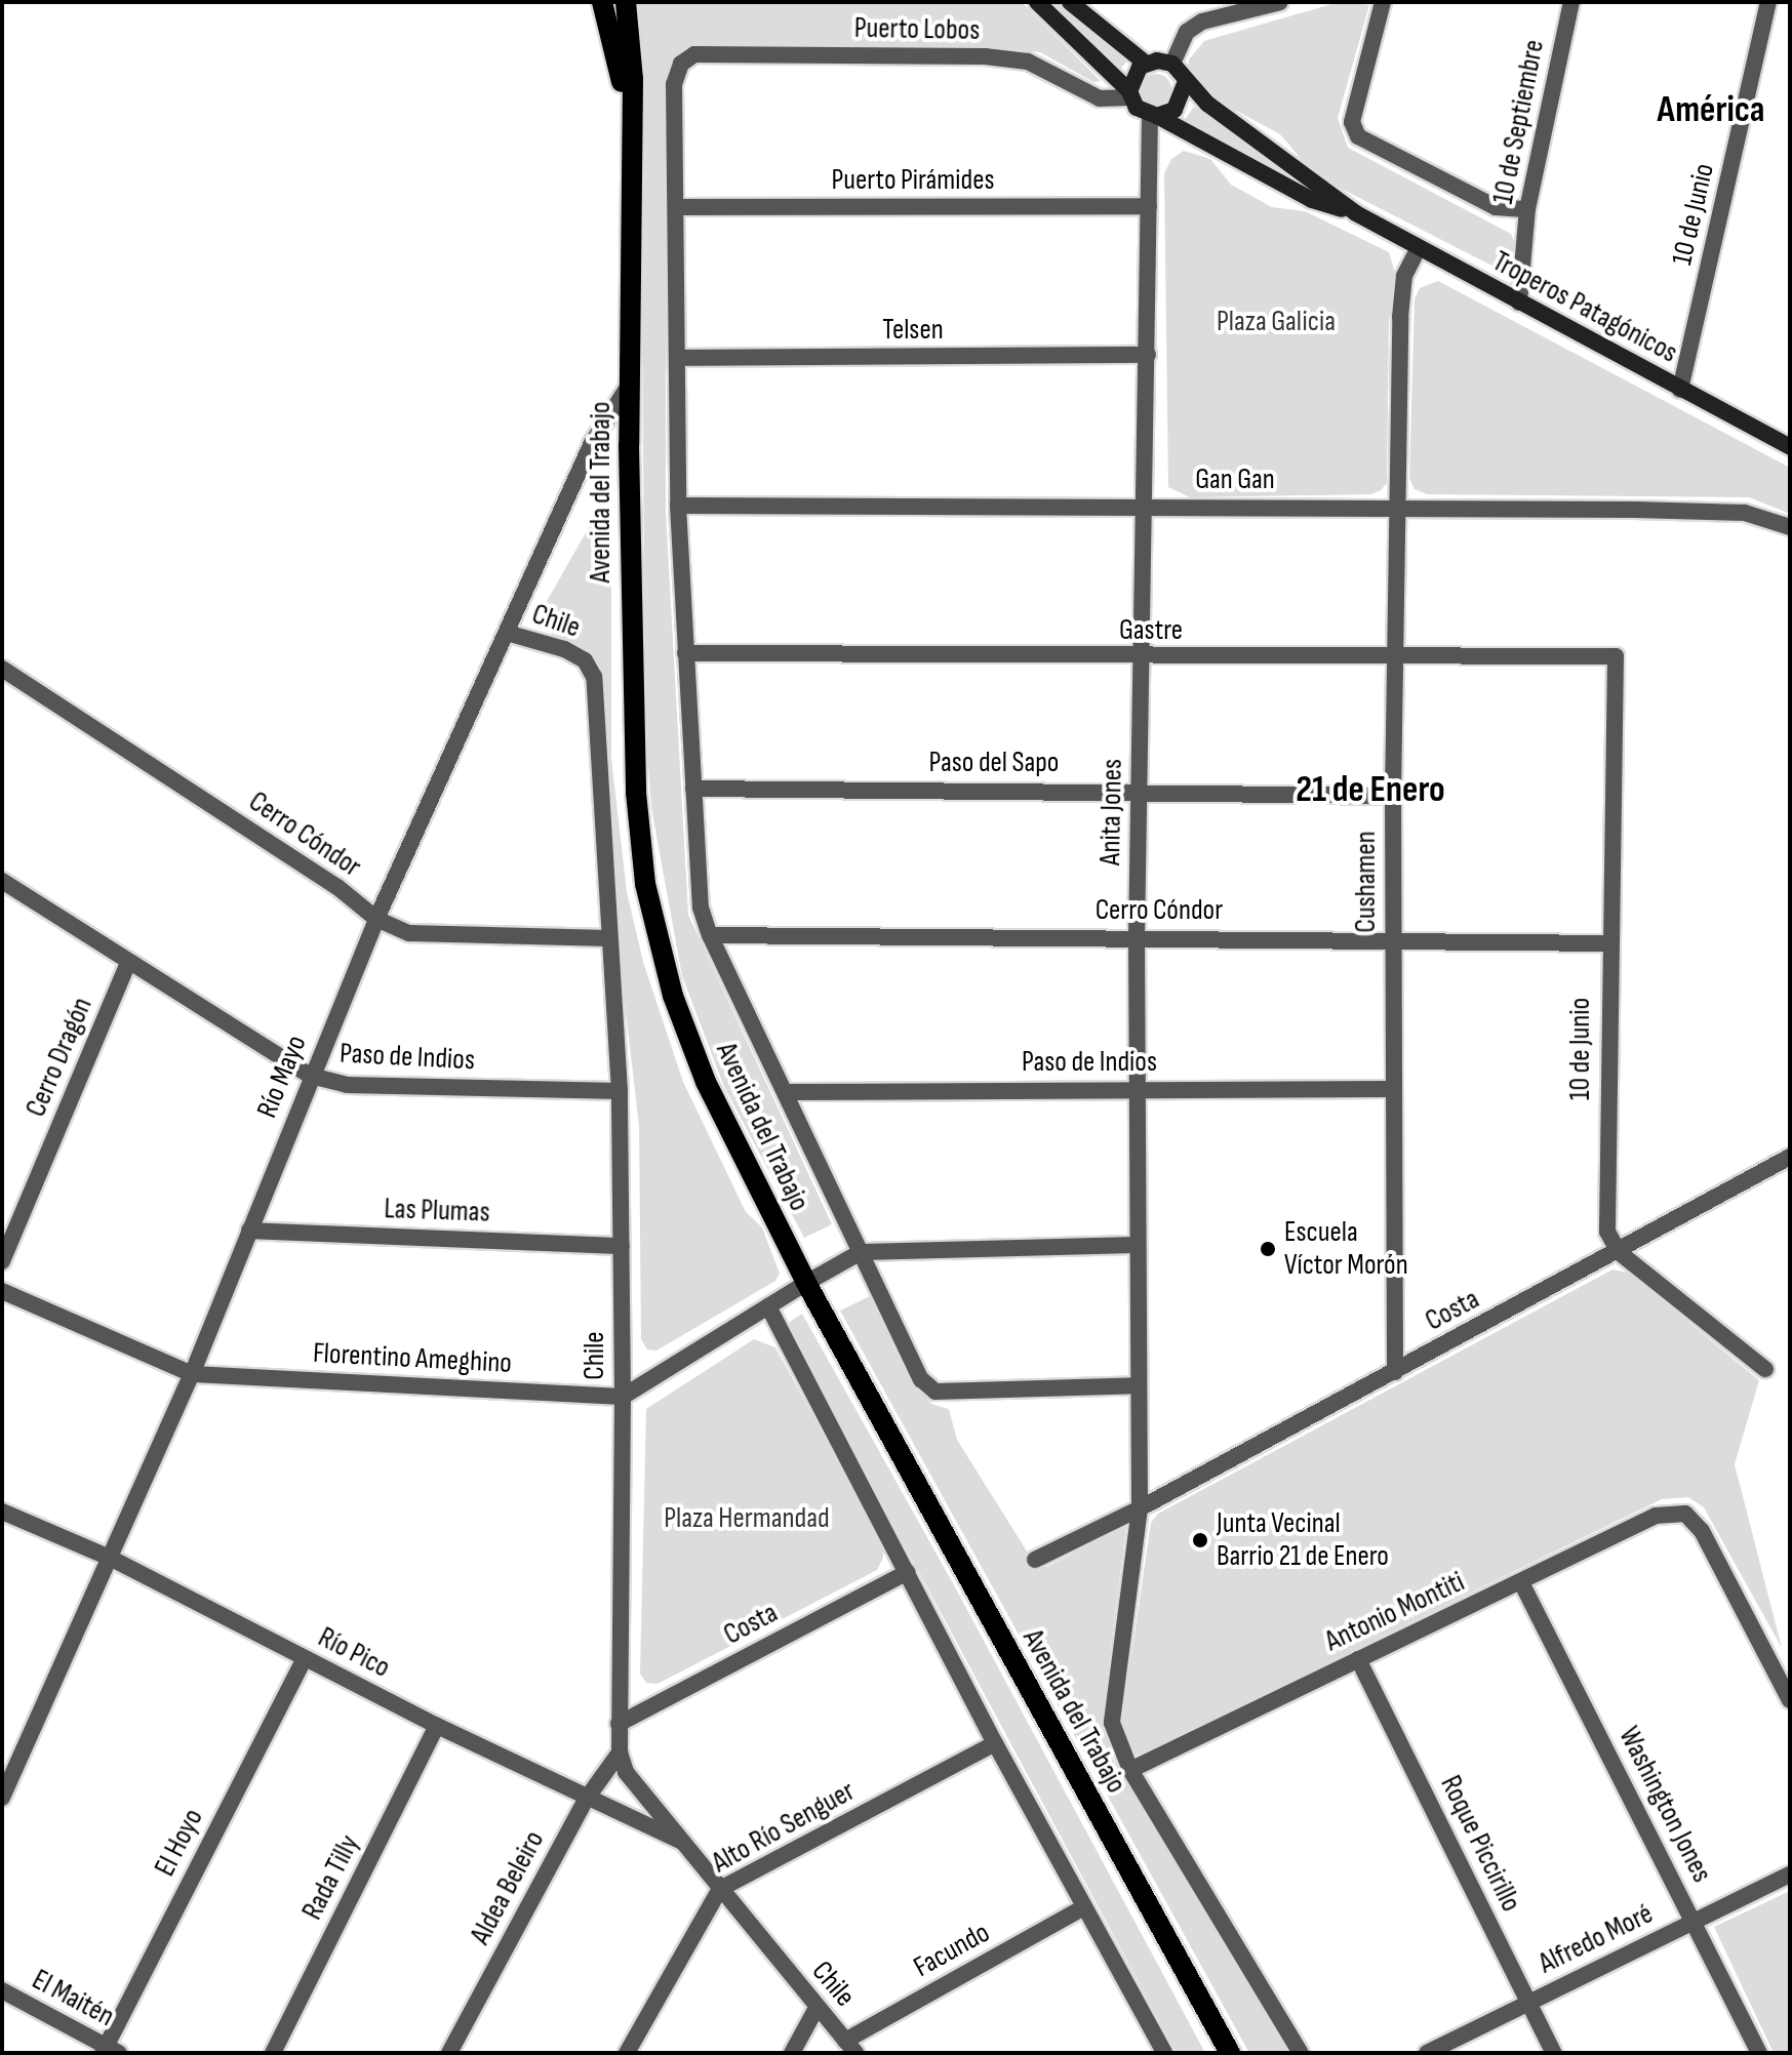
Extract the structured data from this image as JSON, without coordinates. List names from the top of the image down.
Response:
{
  "streets": {
    "main road": ["Troperos Patagónicos", "Avenida del Trabajo"],
    "street": [
      "Puerto Lobos",
      "10 de Septiembre",
      "Puerto Pirámides",
      "10 de Junio",
      "Telsen",
      "Gan Gan",
      "Chile",
      "Gastre",
      "Paso del Sapo",
      "Anita Jones",
      "Cerro Cóndor",
      "Cushamen",
      "Cerro Dragón",
      "Paso de Indios",
      "Río Mayo",
      "Las Plumas",
      "Costa",
      "Florentino Ameghino",
      "Antonio Montiti",
      "Río Pico",
      "Washington Jones",
      "Alto Río Senguer",
      "El Hoyo",
      "Roque Piccirillo",
      "Rada Tilly",
      "Aldea Beleiro",
      "Alfredo Moré",
      "Facundo",
      "El Maitén"
    ]
  },
  "crossings": [
    ["Puerto Lobos", "Troperos Patagónicos"],
    ["Puerto Lobos", "Avenida del Trabajo"],
    ["Puerto Lobos", "Anita Jones"],
    ["10 de Septiembre", "Troperos Patagónicos"],
    ["Puerto Pirámides", "Avenida del Trabajo"],
    ["Puerto Pirámides", "Anita Jones"],
    ["10 de Junio", "Troperos Patagónicos"],
    ["10 de Junio", "Gastre"],
    ["10 de Junio", "Cerro Cóndor"],
    ["10 de Junio", "Costa"],
    ["Troperos Patagónicos", "Anita Jones"],
    ["Troperos Patagónicos", "Cushamen"],
    ["Telsen", "Avenida del Trabajo"],
    ["Telsen", "Anita Jones"],
    ["Gan Gan", "Avenida del Trabajo"],
    ["Gan Gan", "Anita Jones"],
    ["Gan Gan", "Cushamen"],
    ["Avenida del Trabajo", "Gastre"],
    ["Avenida del Trabajo", "Paso del Sapo"],
    ["Avenida del Trabajo", "Anita Jones"],
    ["Avenida del Trabajo", "Cerro Cóndor"],
    ["Avenida del Trabajo", "Paso de Indios"],
    ["Avenida del Trabajo", "Río Mayo"],
    ["Avenida del Trabajo", "Costa"],
    ["Avenida del Trabajo", "Antonio Montiti"],
    ["Chile", "Cerro Cóndor"],
    ["Chile", "Paso de Indios"],
    ["Chile", "Río Mayo"],
    ["Chile", "Las Plumas"],
    ["Chile", "Costa"],
    ["Chile", "Florentino Ameghino"],
    ["Chile", "Río Pico"],
    ["Chile", "Alto Río Senguer"],
    ["Chile", "Aldea Beleiro"],
    ["Chile", "Facundo"],
    ["Gastre", "Anita Jones"],
    ["Gastre", "Cushamen"],
    ["Paso del Sapo", "Anita Jones"],
    ["Paso del Sapo", "Cushamen"],
    ["Anita Jones", "Cerro Cóndor"],
    ["Anita Jones", "Paso de Indios"],
    ["Anita Jones", "Costa"],
    ["Cerro Cóndor", "Cushamen"],
    ["Cerro Cóndor", "Río Mayo"],
    ["Cushamen", "Paso de Indios"],
    ["Cushamen", "Costa"],
    ["Cerro Dragón", "Paso de Indios"],
    ["Paso de Indios", "Río Mayo"],
    ["Río Mayo", "Las Plumas"],
    ["Río Mayo", "Florentino Ameghino"],
    ["Río Mayo", "Río Pico"],
    ["Antonio Montiti", "Washington Jones"],
    ["Antonio Montiti", "Roque Piccirillo"],
    ["Río Pico", "El Hoyo"],
    ["Río Pico", "Rada Tilly"],
    ["Río Pico", "Aldea Beleiro"],
    ["Washington Jones", "Alfredo Moré"],
    ["El Hoyo", "El Maitén"],
    ["Roque Piccirillo", "Alfredo Moré"]
  ],
  "districts": ["América", "21 de Enero"],
  "parks": ["Plaza Galicia", "Plaza Hermandad"],
  "places": ["Escuela Víctor Morón", "Junta Vecinal Barrio 21 de Enero"]
}
